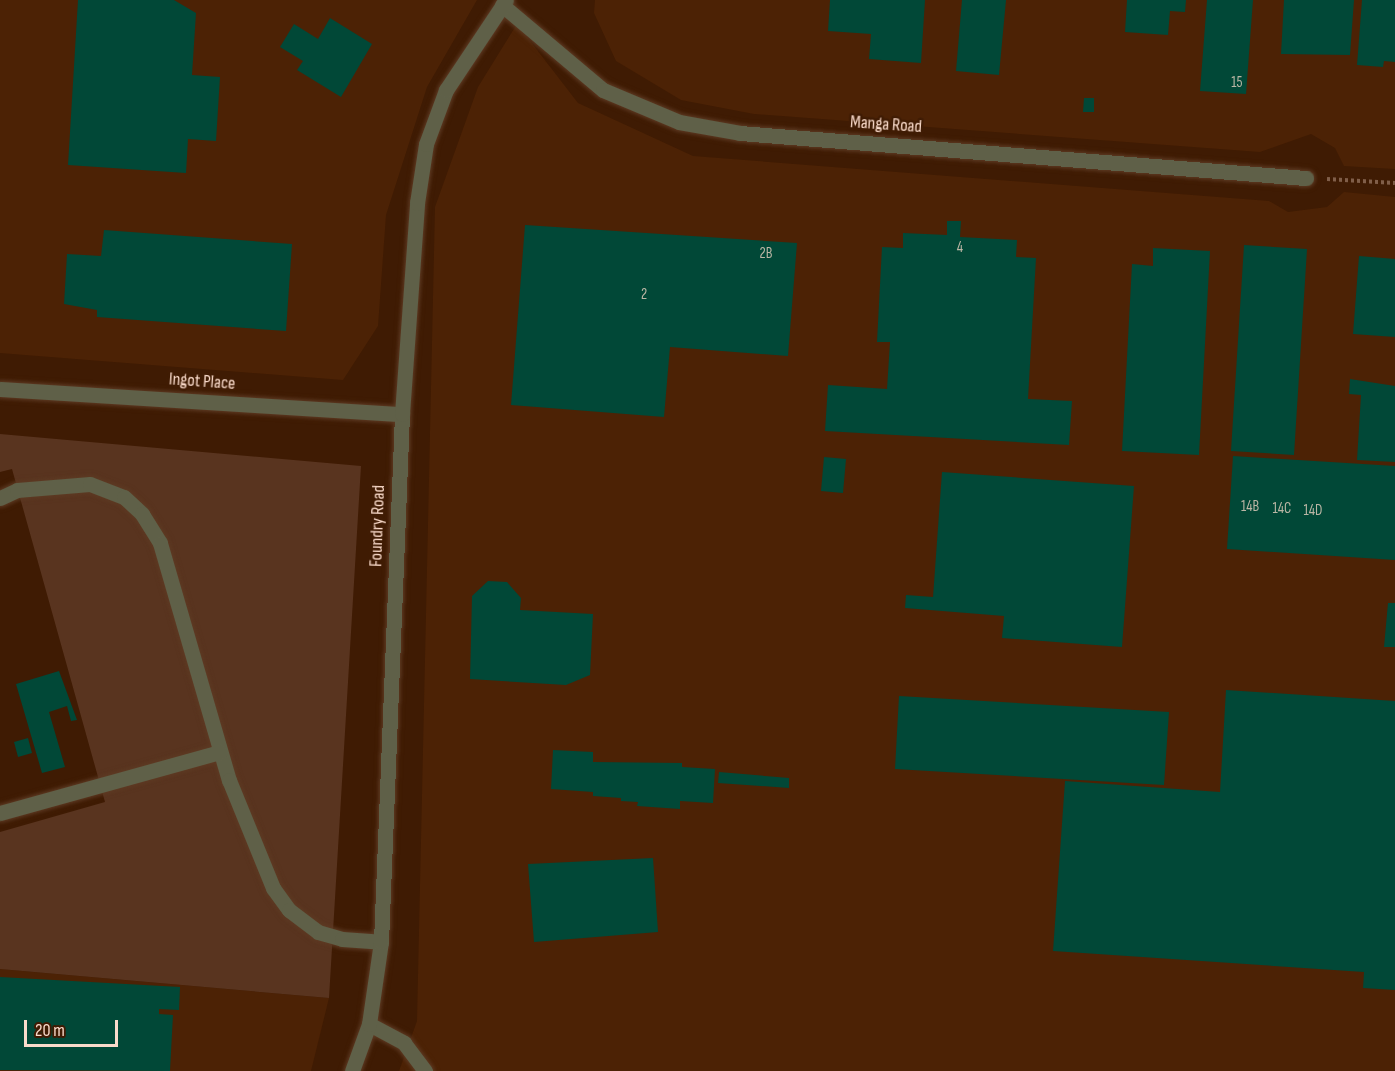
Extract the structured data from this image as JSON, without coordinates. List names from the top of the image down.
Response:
{
  "streets": {
    "street": ["Manga Road", "Ingot Place", "Foundry Road"]
  },
  "crossings": [
    ["Manga Road", "Foundry Road"],
    ["Ingot Place", "Foundry Road"]
  ],
  "house_numbers": [
    "15",
    "4",
    "2B",
    "2",
    "14B",
    "14C",
    "14D"
  ],
  "scale_bar": "20 m"
}
